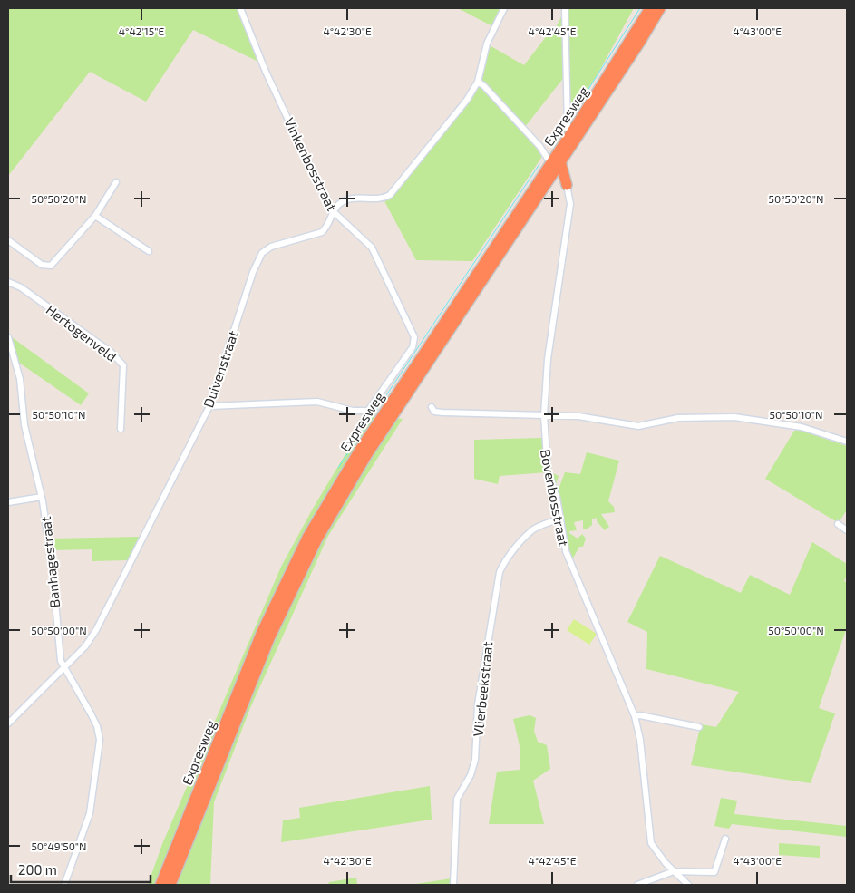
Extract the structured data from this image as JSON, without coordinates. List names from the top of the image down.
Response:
{
  "streets": {
    "highway": ["Expresweg"],
    "street": [
      "Vinkenbosstraat",
      "Hertogenveld",
      "Duivenstraat",
      "Bovenbosstraat",
      "Banhagestraat",
      "Vlierbeekstraat"
    ]
  },
  "crossings": [
    ["Vinkenbosstraat", "Duivenstraat"],
    ["Duivenstraat", "Banhagestraat"],
    ["Bovenbosstraat", "Vlierbeekstraat"]
  ],
  "scale_bar": "200 m",
  "coordinates": [
    "4°42'15\"E",
    "4°42'30\"E",
    "4°42'45\"E",
    "4°43'00\"E",
    "50°50'20\"N",
    "50°50'10\"N",
    "50°50'00\"N",
    "50°49'50\"N"
  ]
}
